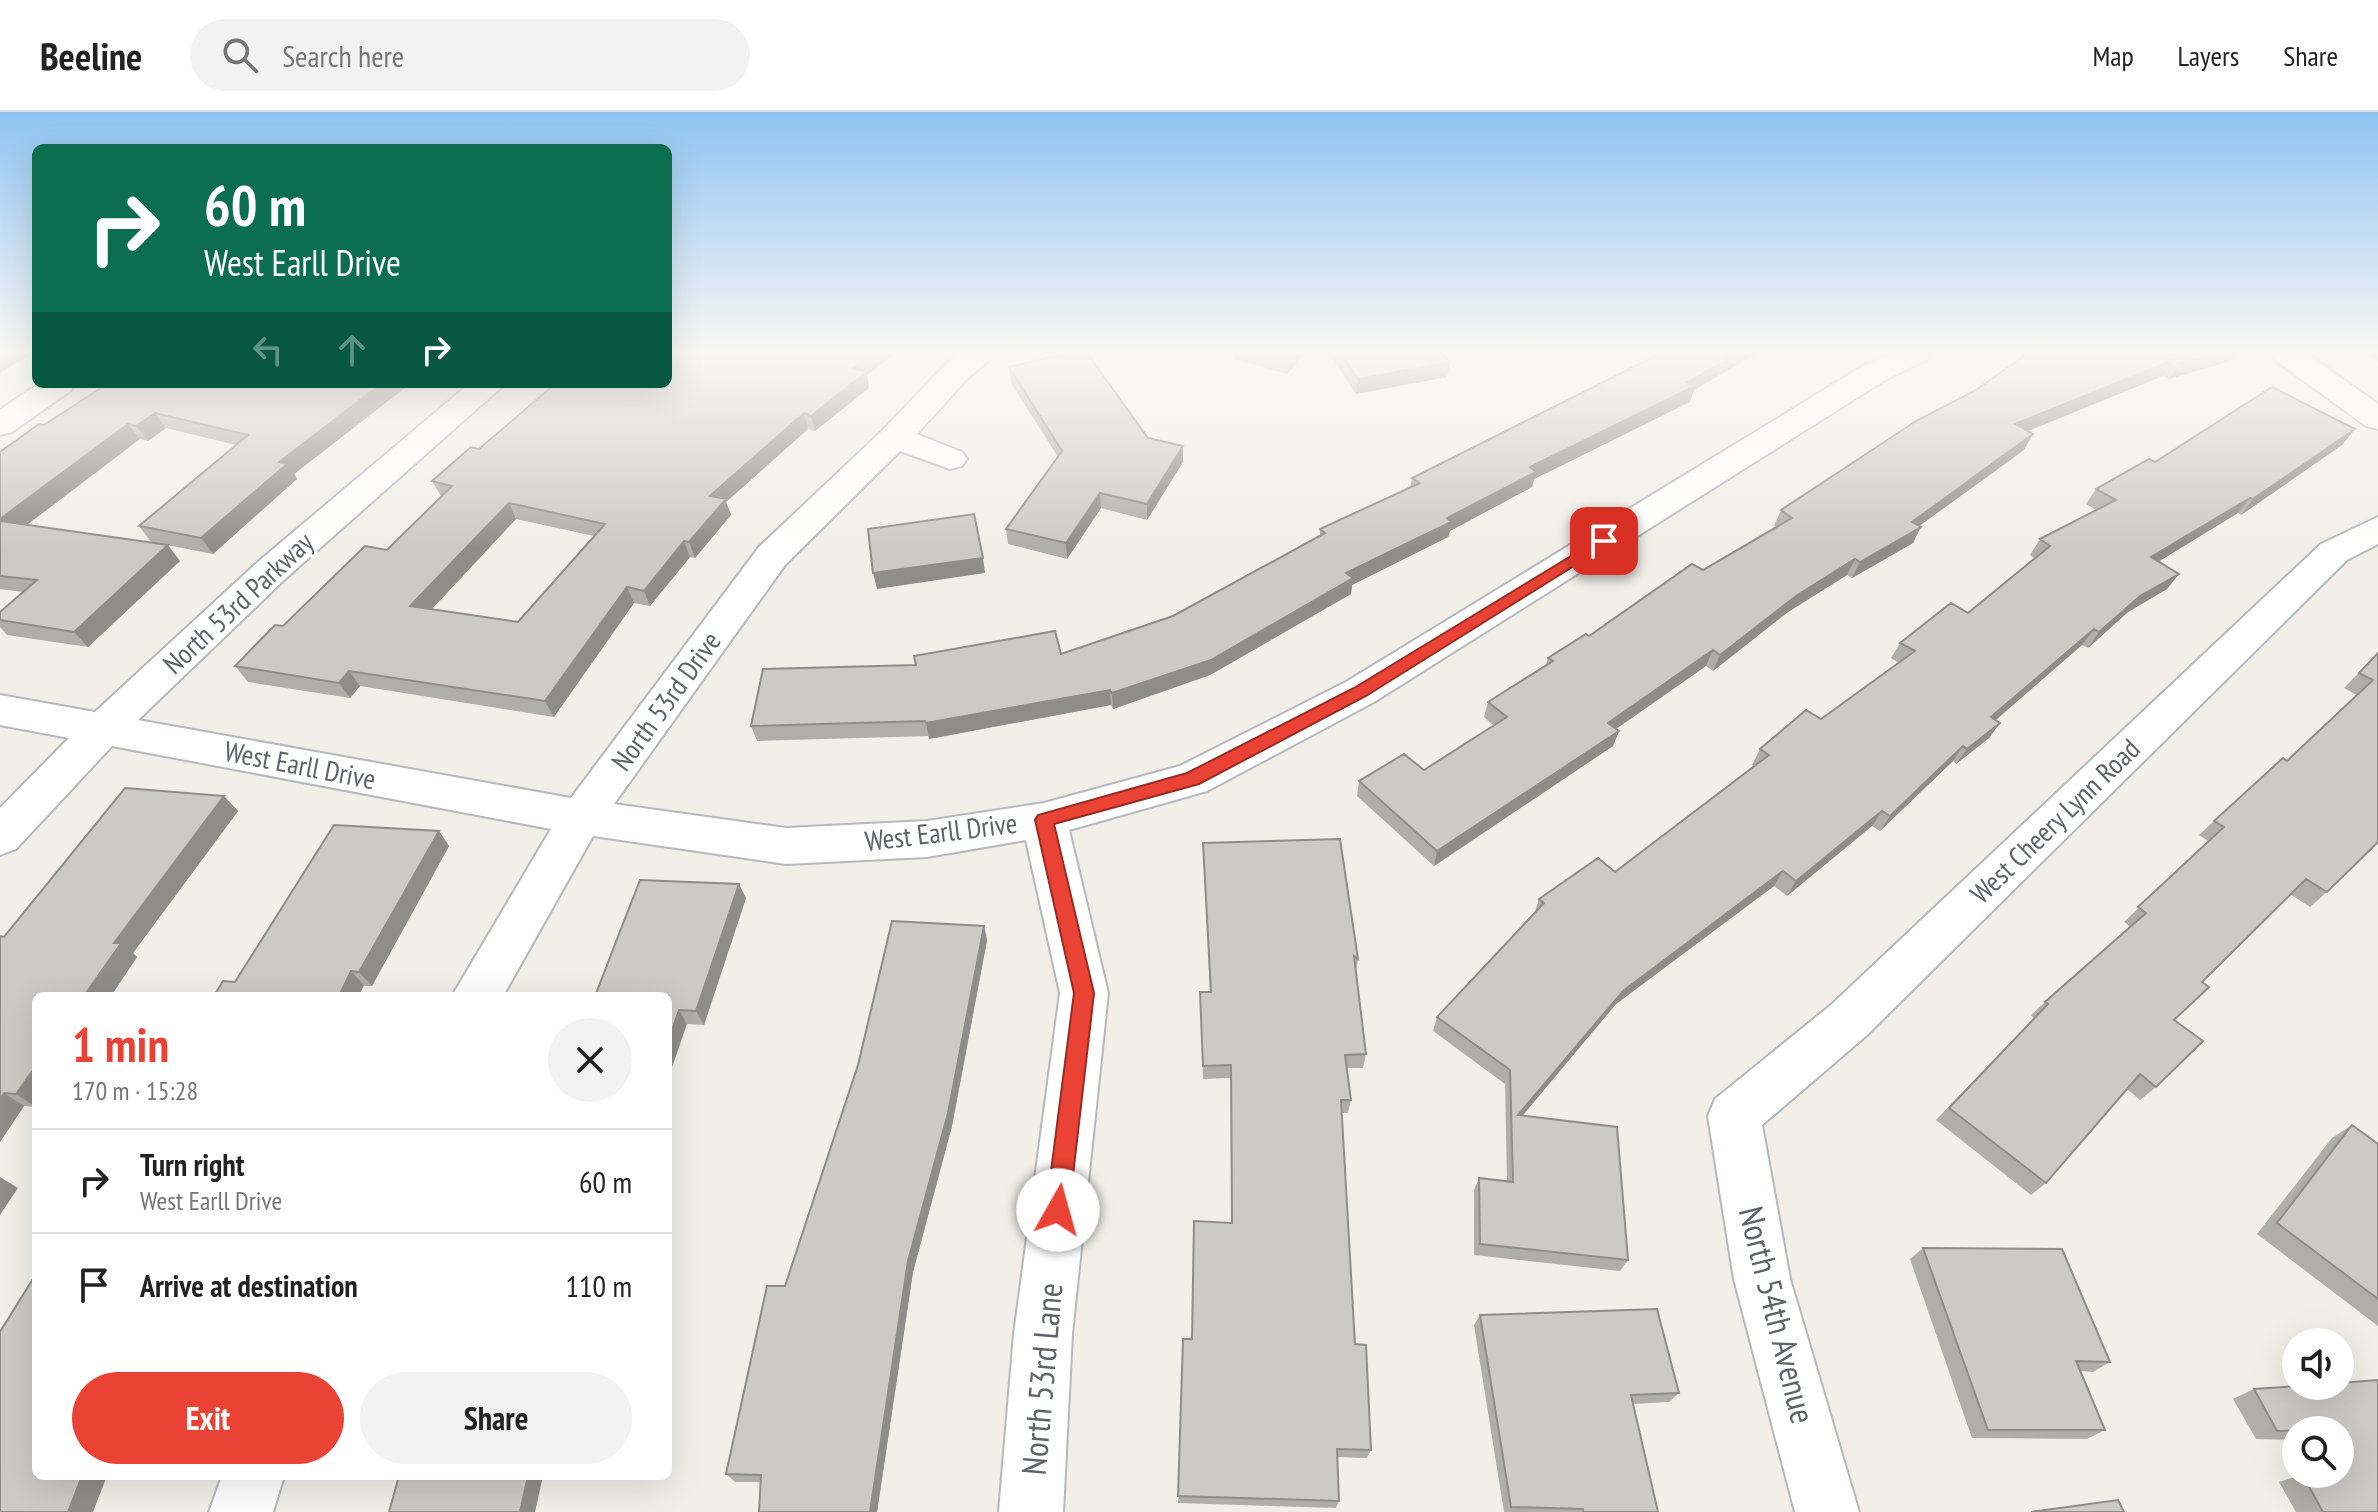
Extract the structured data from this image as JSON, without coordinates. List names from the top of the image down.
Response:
{
  "streets": {
    "street": [
      "North 53rd Parkway",
      "North 53rd Drive",
      "West Earll Drive",
      "West Cheery Lynn Road",
      "North 54th Avenue",
      "North 53rd Lane"
    ]
  },
  "crossings": [
    ["North 53rd Parkway", "West Earll Drive"],
    ["North 53rd Drive", "West Earll Drive"],
    ["West Earll Drive", "North 53rd Lane"],
    ["West Cheery Lynn Road", "North 54th Avenue"]
  ],
  "page": {
    "header": "Beeline",
    "search": "Search here",
    "nav": ["Map", "Layers", "Share"],
    "turn": ["60 m", "West Earll Drive"],
    "heading": ["1 min", "170 m · 15:28"],
    "list": [
      {
        "name": "Turn right",
        "note": "West Earll Drive",
        "value": "60 m"
      },
      {
        "name": "Arrive at destination",
        "value": "110 m"
      }
    ],
    "buttons": ["Exit", "Share"]
  }
}
